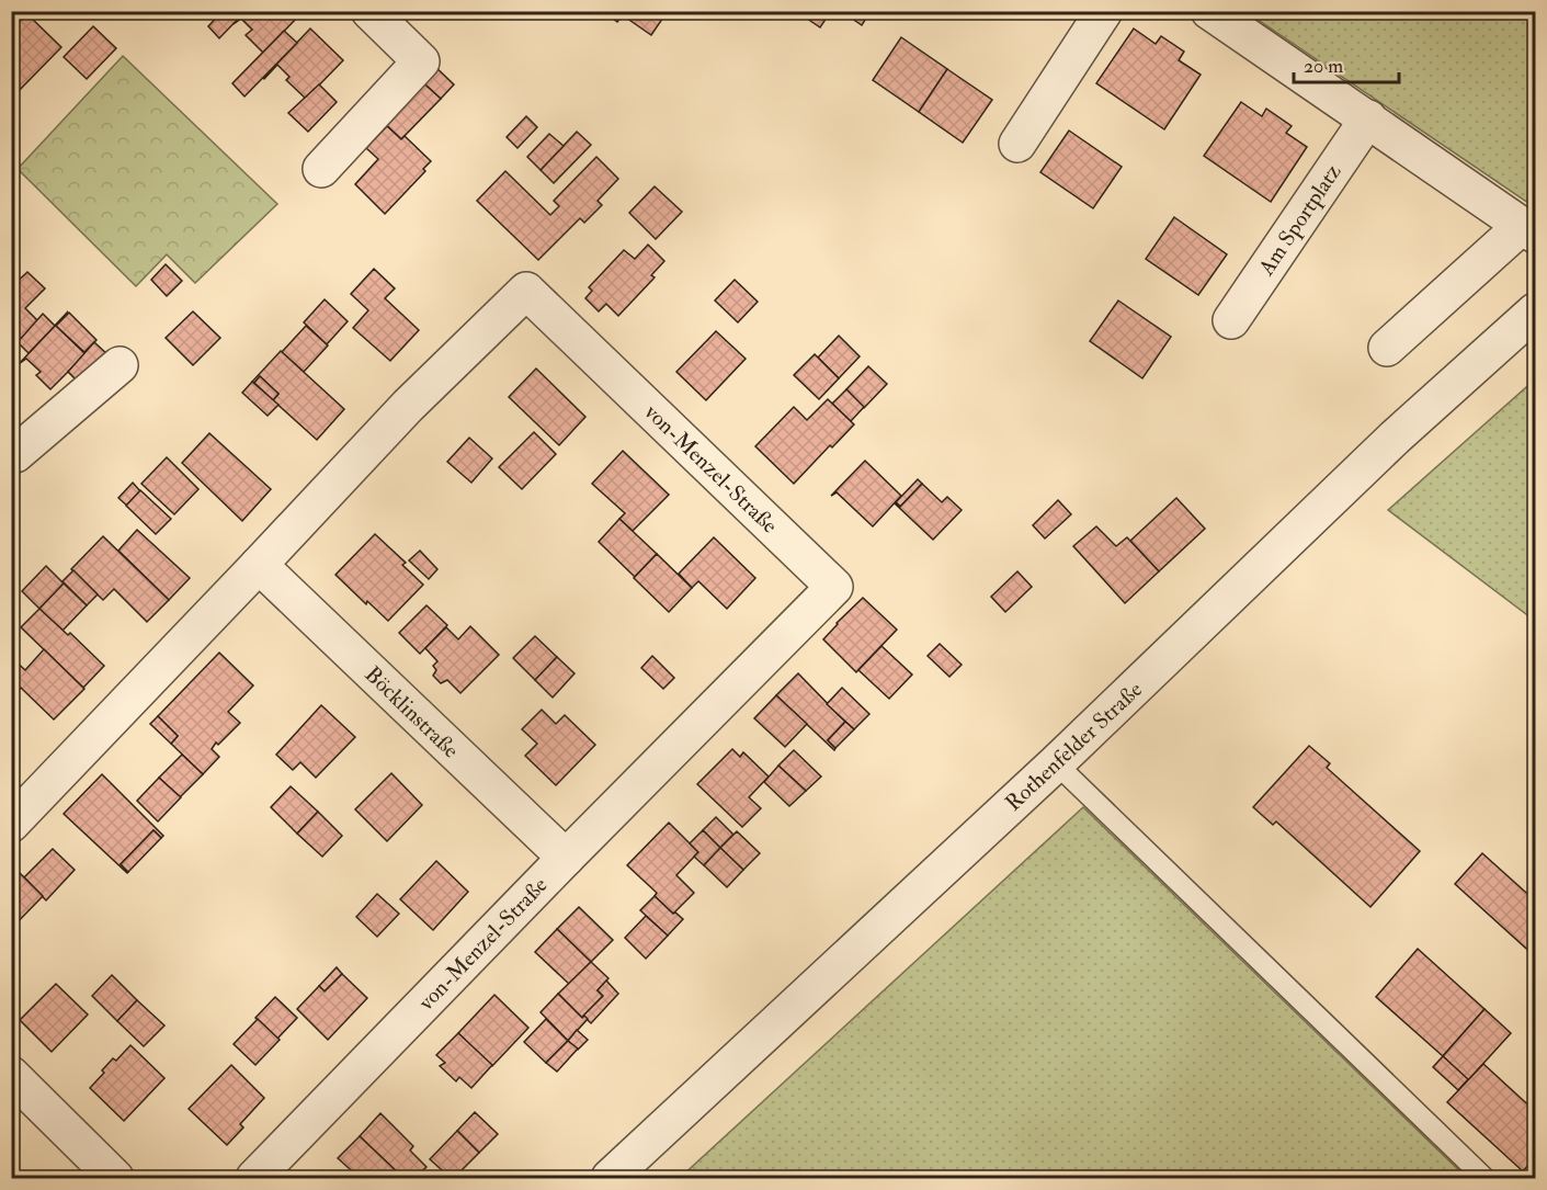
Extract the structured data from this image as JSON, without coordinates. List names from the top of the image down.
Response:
{
  "streets": {
    "street": [
      "Am Sportplatz",
      "von-Menzel-Straße",
      "Böcklinstraße",
      "Rothenfelder Straße"
    ]
  },
  "crossings": [
    ["von-Menzel-Straße", "Böcklinstraße"]
  ],
  "scale_bar": "20 m"
}
